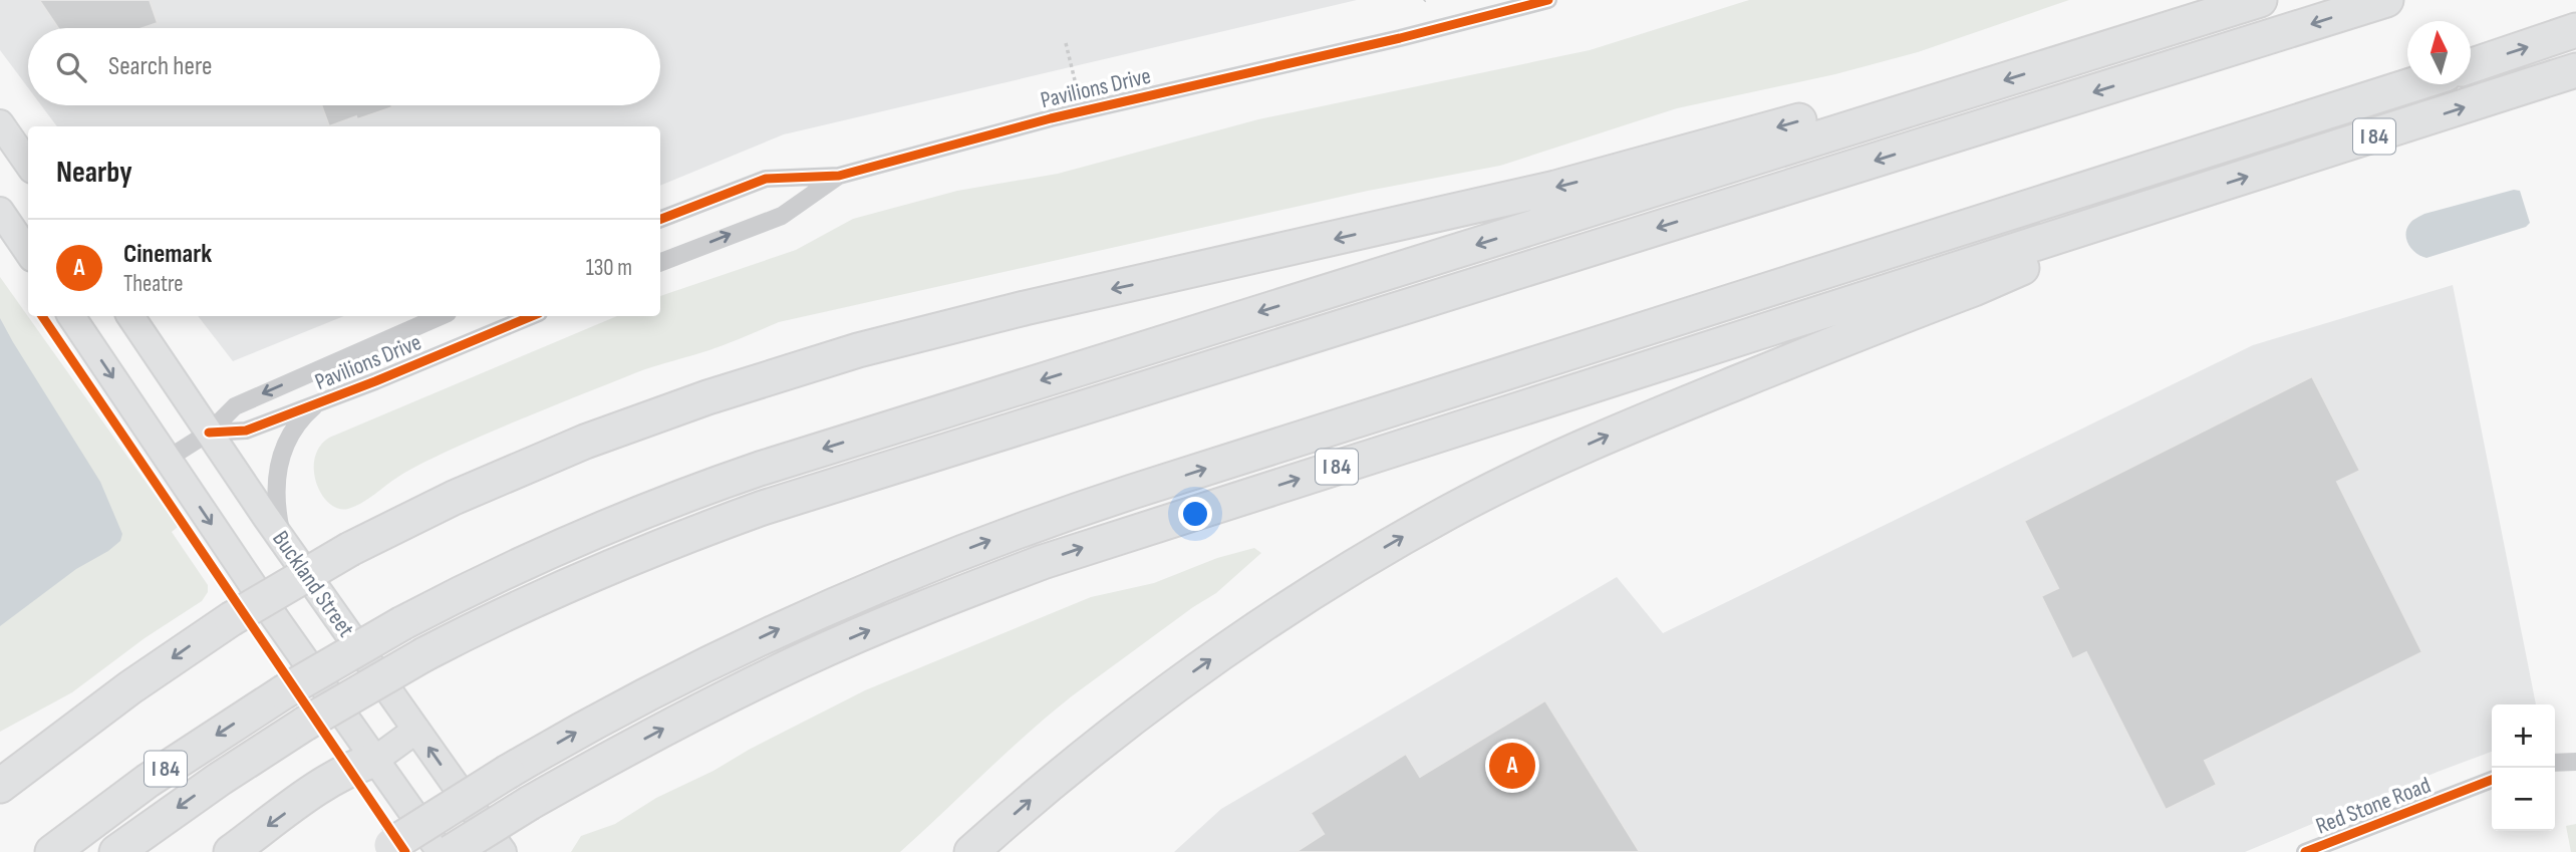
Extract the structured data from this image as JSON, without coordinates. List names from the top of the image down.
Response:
{
  "streets": {
    "highway": ["I 84"],
    "main road": ["Buckland Street"],
    "street": ["Pavilions Drive", "Red Stone Road"]
  },
  "crossings": [
    ["Pavilions Drive", "Buckland Street"]
  ],
  "north": "top",
  "page": {
    "search": "Search here",
    "heading": "Nearby",
    "list": [
      {
        "mark": "A",
        "name": "Cinemark",
        "note": "Theatre",
        "value": "130 m"
      }
    ],
    "map_buttons": ["+", "−"],
    "pins": "A"
  }
}
